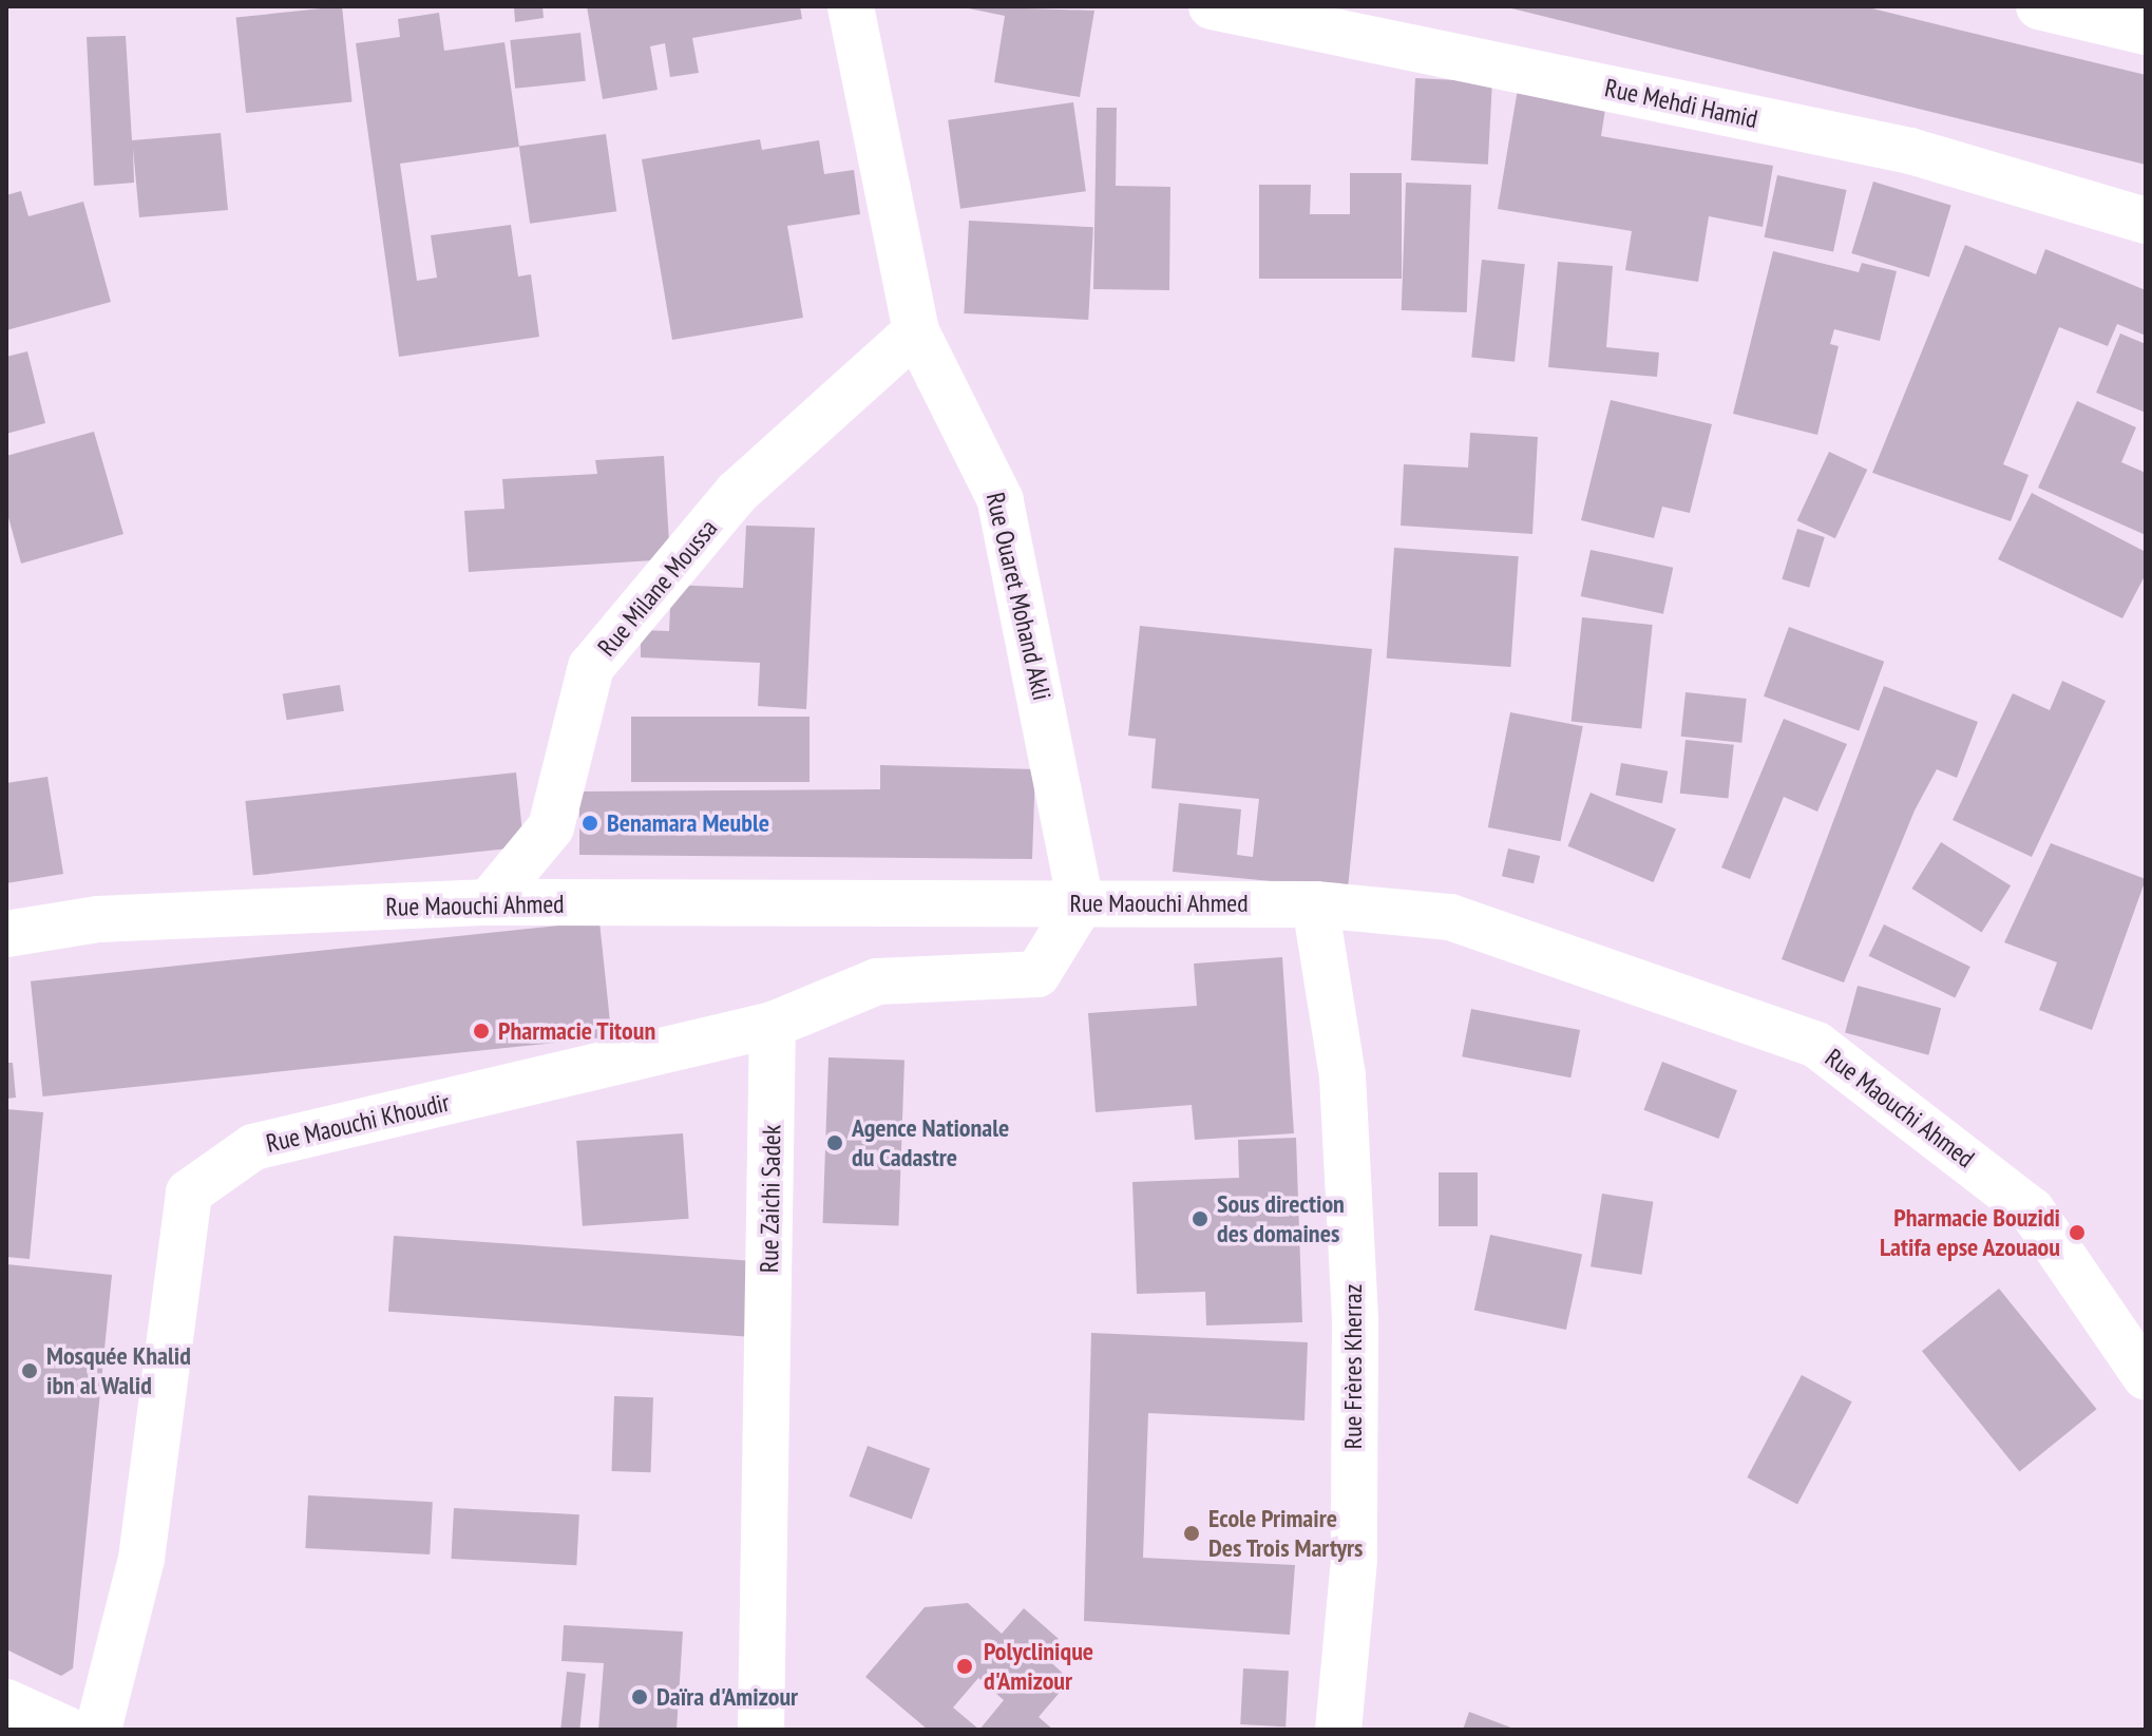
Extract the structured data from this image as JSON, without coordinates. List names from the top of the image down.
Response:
{
  "streets": {
    "street": [
      "Rue Mehdi Hamid",
      "Rue Milane Moussa",
      "Rue Ouaret Mohand Akli",
      "Rue Maouchi Ahmed",
      "Rue Maouchi Khoudir",
      "Rue Zaichi Sadek",
      "Rue Frères Kherraz"
    ]
  },
  "crossings": [
    ["Rue Milane Moussa", "Rue Ouaret Mohand Akli"],
    ["Rue Milane Moussa", "Rue Maouchi Ahmed"],
    ["Rue Ouaret Mohand Akli", "Rue Maouchi Ahmed"],
    ["Rue Maouchi Ahmed", "Rue Frères Kherraz"],
    ["Rue Maouchi Khoudir", "Rue Zaichi Sadek"]
  ],
  "places": [
    "Benamara Meuble",
    "Pharmacie Titoun",
    "Agence Nationale du Cadastre",
    "Sous direction des domaines",
    "Pharmacie Bouzidi Latifa epse Azouaou",
    "Mosquée Khalid ibn al Walid",
    "Ecole Primaire Des Trois Martyrs",
    "Polyclinique d'Amizour",
    "Daïra d'Amizour"
  ]
}
